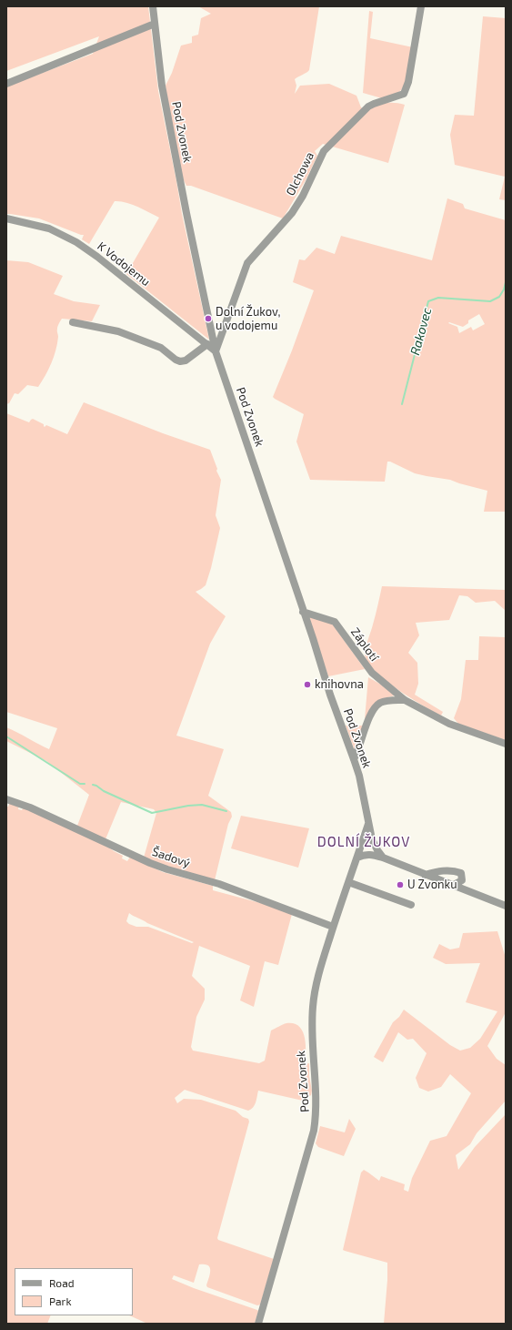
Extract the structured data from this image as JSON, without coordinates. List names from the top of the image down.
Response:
{
  "streets": {
    "street": [
      "Pod Zvonek",
      "Olchowa",
      "K Vodojemu",
      "Záplotí",
      "Šadový"
    ]
  },
  "crossings": [
    ["Pod Zvonek", "Olchowa"],
    ["Pod Zvonek", "K Vodojemu"],
    ["Pod Zvonek", "Záplotí"],
    ["Pod Zvonek", "Šadový"],
    ["Olchowa", "K Vodojemu"]
  ],
  "districts": ["DOLNÍ ŽUKOV"],
  "water": ["Rakovec"],
  "places": ["Dolní Žukov, u vodojemu", "knihovna", "U Zvonku"],
  "legend": ["Road", "Park"]
}
